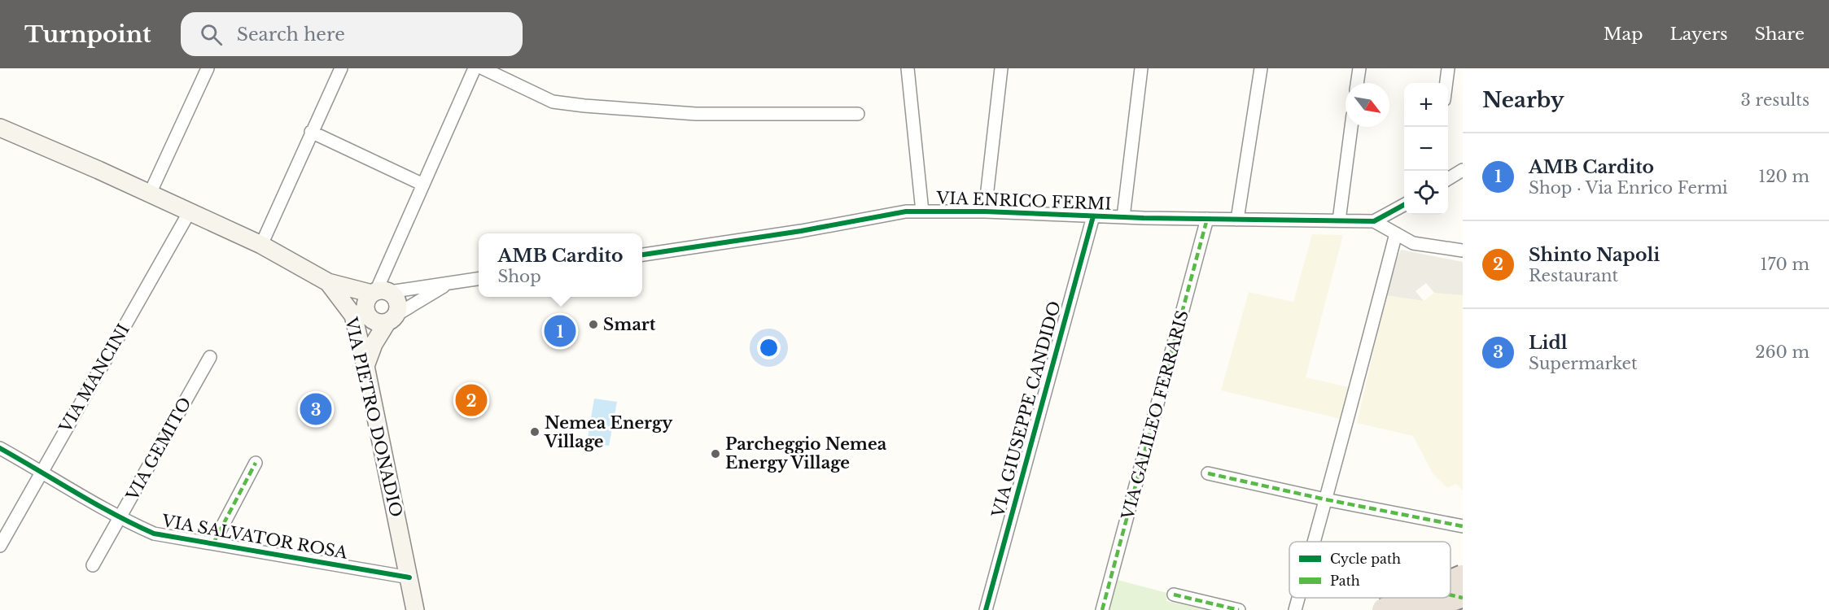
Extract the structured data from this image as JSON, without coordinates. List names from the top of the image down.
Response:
{
  "streets": {
    "main road": ["VIA PIETRO DONADIO"],
    "street": [
      "VIA ENRICO FERMI",
      "VIA MANCINI",
      "VIA GIUSEPPE CANDIDO",
      "VIA GALILEO FERRARIS",
      "VIA GEMITO",
      "VIA SALVATOR ROSA"
    ]
  },
  "crossings": [
    ["VIA ENRICO FERMI", "VIA GIUSEPPE CANDIDO"],
    ["VIA ENRICO FERMI", "VIA GALILEO FERRARIS"],
    ["VIA MANCINI", "VIA PIETRO DONADIO"],
    ["VIA MANCINI", "VIA SALVATOR ROSA"],
    ["VIA PIETRO DONADIO", "VIA SALVATOR ROSA"],
    ["VIA GEMITO", "VIA SALVATOR ROSA"]
  ],
  "places": ["Smart", "Nemea Energy Village", "Parcheggio Nemea Energy Village"],
  "legend": ["Cycle path", "Path"],
  "north": "bottom right",
  "page": {
    "header": "Turnpoint",
    "search": "Search here",
    "nav": ["Map", "Layers", "Share"],
    "heading": ["Nearby", "3 results"],
    "map_buttons": ["+", "−"],
    "list": [
      {
        "mark": "1",
        "name": "AMB Cardito",
        "note": "Shop · Via Enrico Fermi",
        "value": "120 m"
      },
      {
        "mark": "2",
        "name": "Shinto Napoli",
        "note": "Restaurant",
        "value": "170 m"
      },
      {
        "mark": "3",
        "name": "Lidl",
        "note": "Supermarket",
        "value": "260 m"
      }
    ],
    "popup": ["AMB Cardito", "Shop"],
    "pins": ["1", "2", "3"]
  }
}
